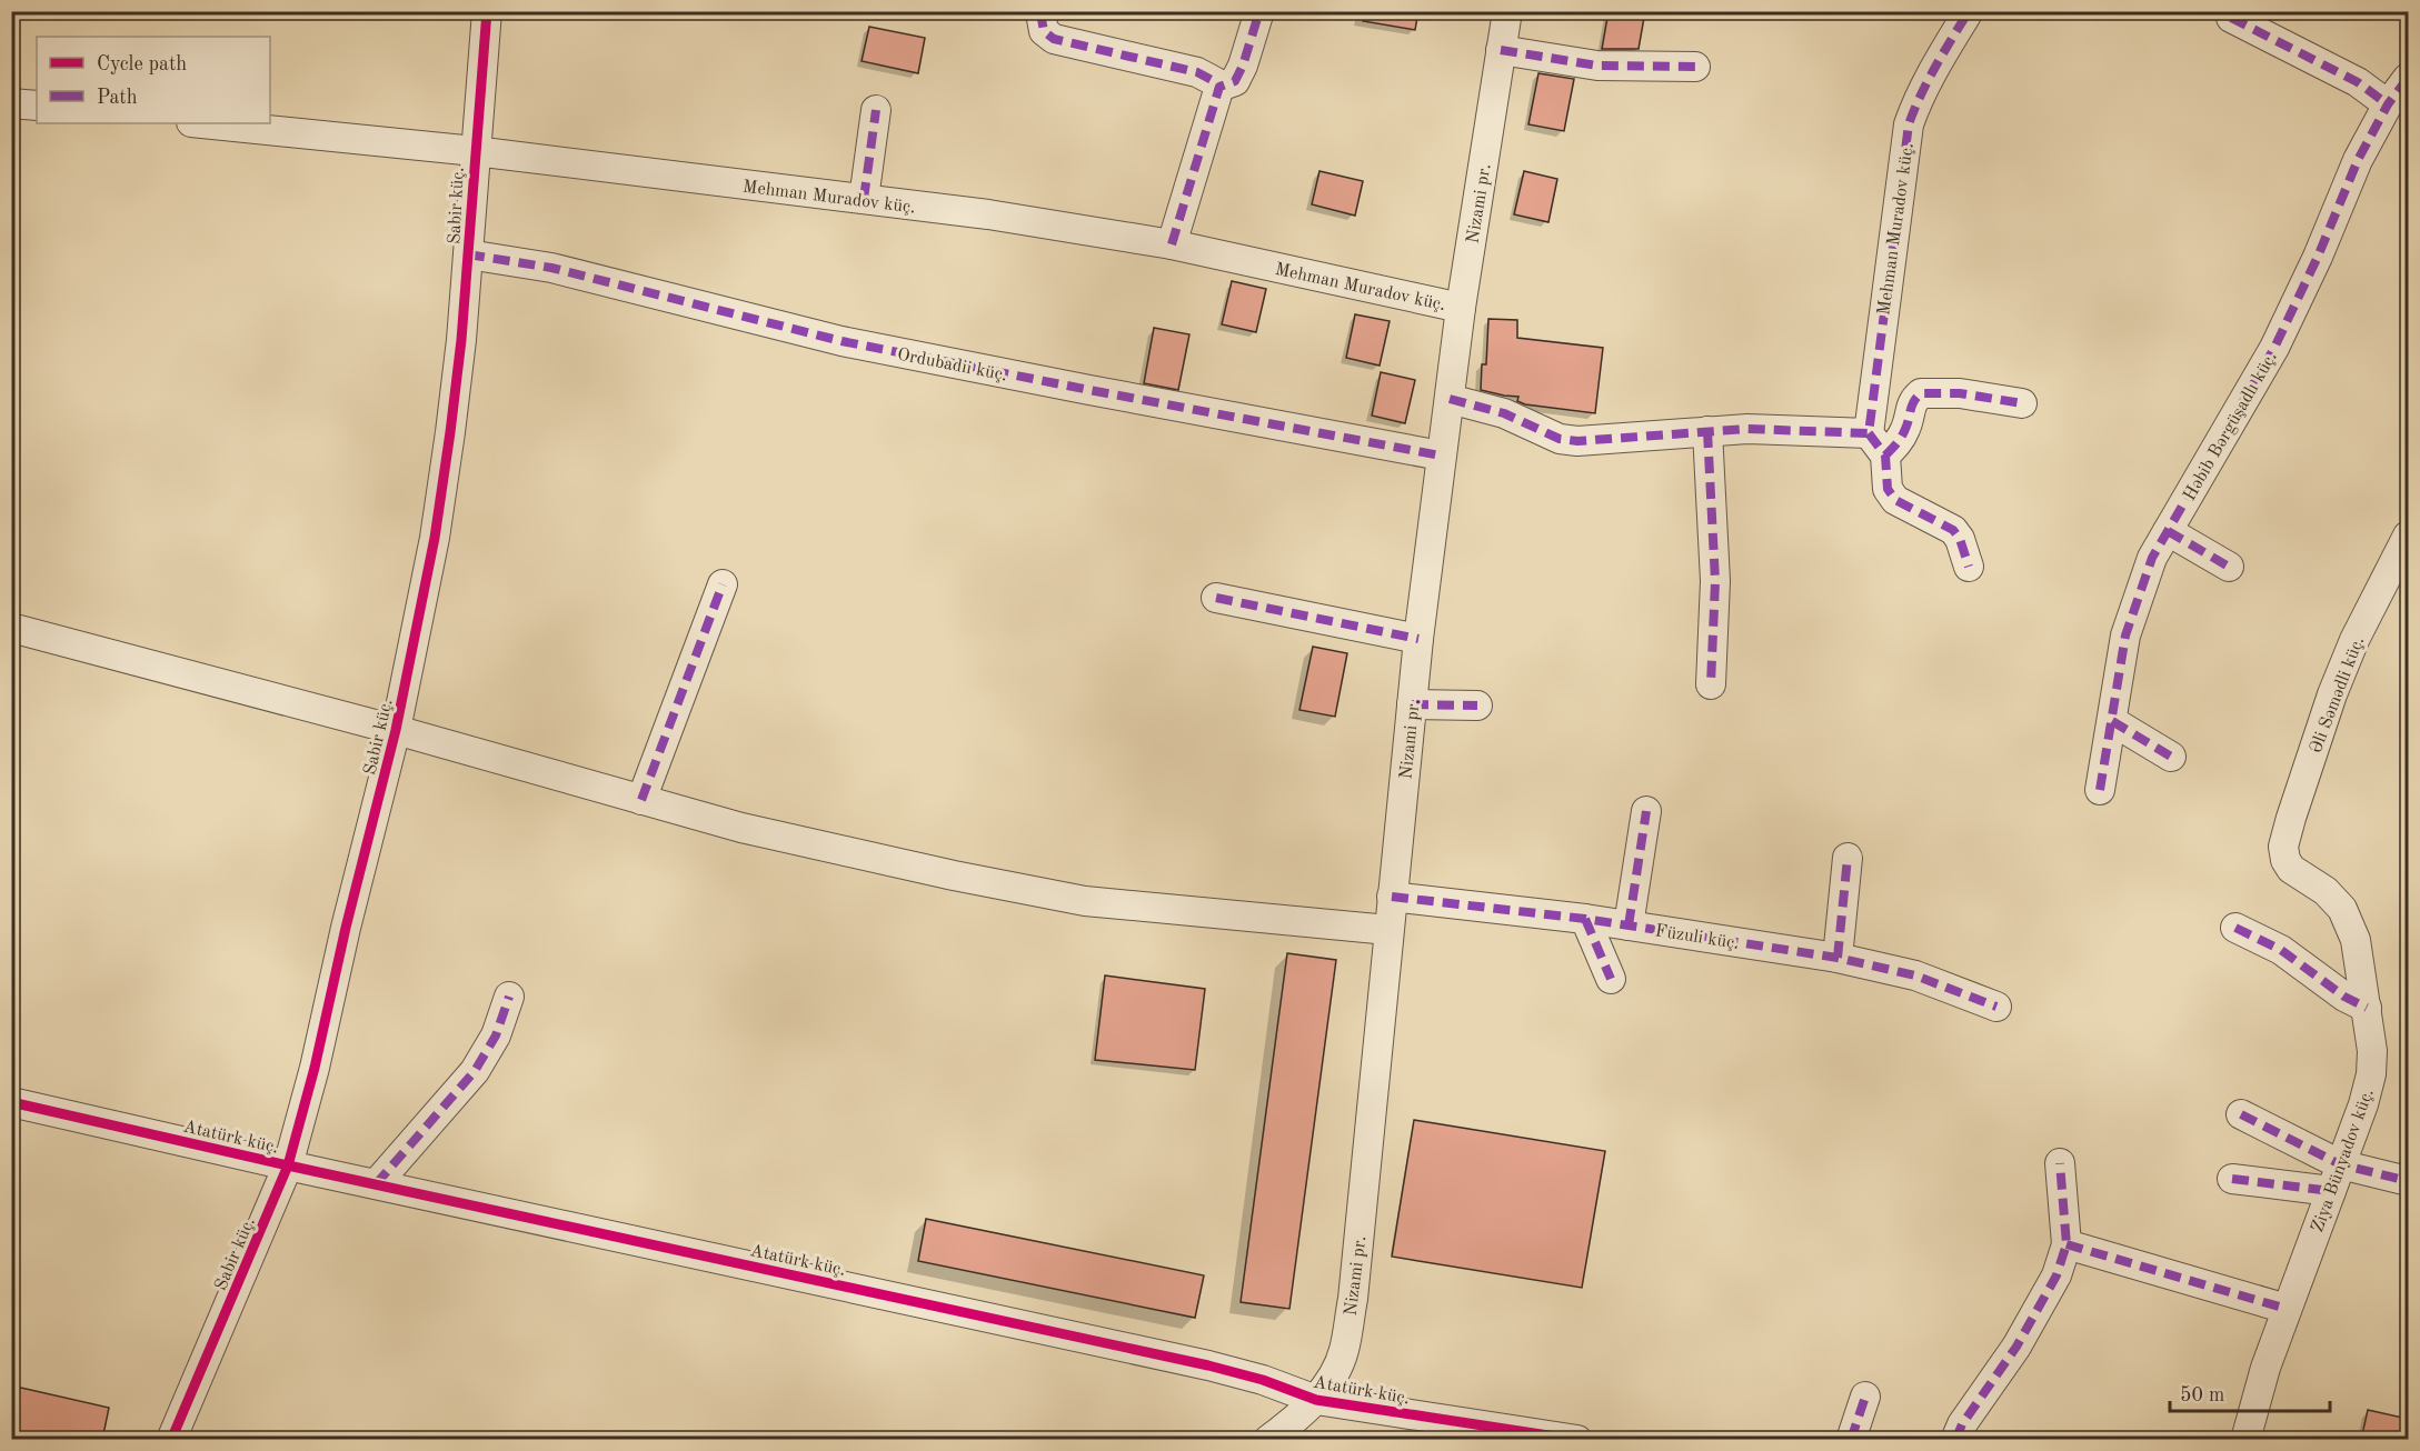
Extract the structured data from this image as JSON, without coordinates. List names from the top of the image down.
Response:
{
  "streets": {
    "street": [
      "Mehman Muradov küç.",
      "Nizami pr.",
      "Sabir küç.",
      "Ordubadii küç.",
      "Həbib Bərgüşadlı küç.",
      "Əli Səmədli küç.",
      "Füzuli küç.",
      "Atatürk küç.",
      "Ziya Bünyadov küç."
    ]
  },
  "crossings": [
    ["Mehman Muradov küç.", "Nizami pr."],
    ["Mehman Muradov küç.", "Sabir küç."],
    ["Nizami pr.", "Ordubadii küç."],
    ["Nizami pr.", "Füzuli küç."],
    ["Nizami pr.", "Atatürk küç."],
    ["Sabir küç.", "Ordubadii küç."],
    ["Sabir küç.", "Atatürk küç."],
    ["Əli Səmədli küç.", "Ziya Bünyadov küç."]
  ],
  "legend": ["Cycle path", "Path"],
  "scale_bar": "50 m"
}
